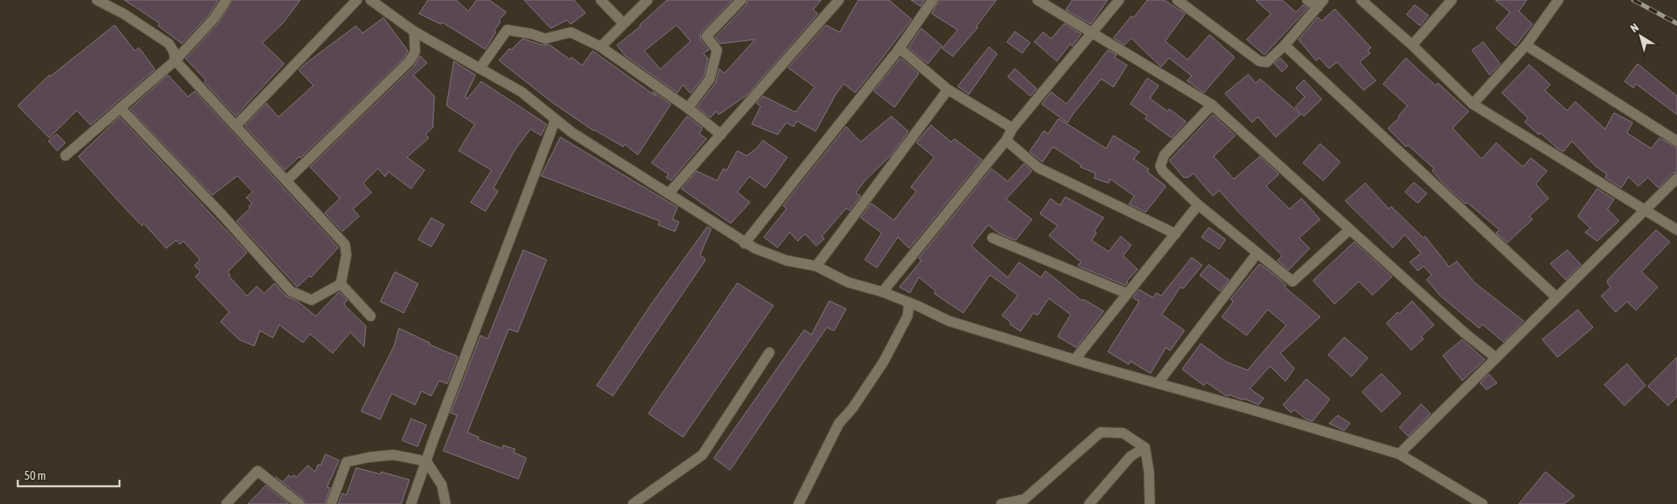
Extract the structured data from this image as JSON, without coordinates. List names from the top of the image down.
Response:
{
  "scale_bar": "50 m",
  "north": "top left"
}
